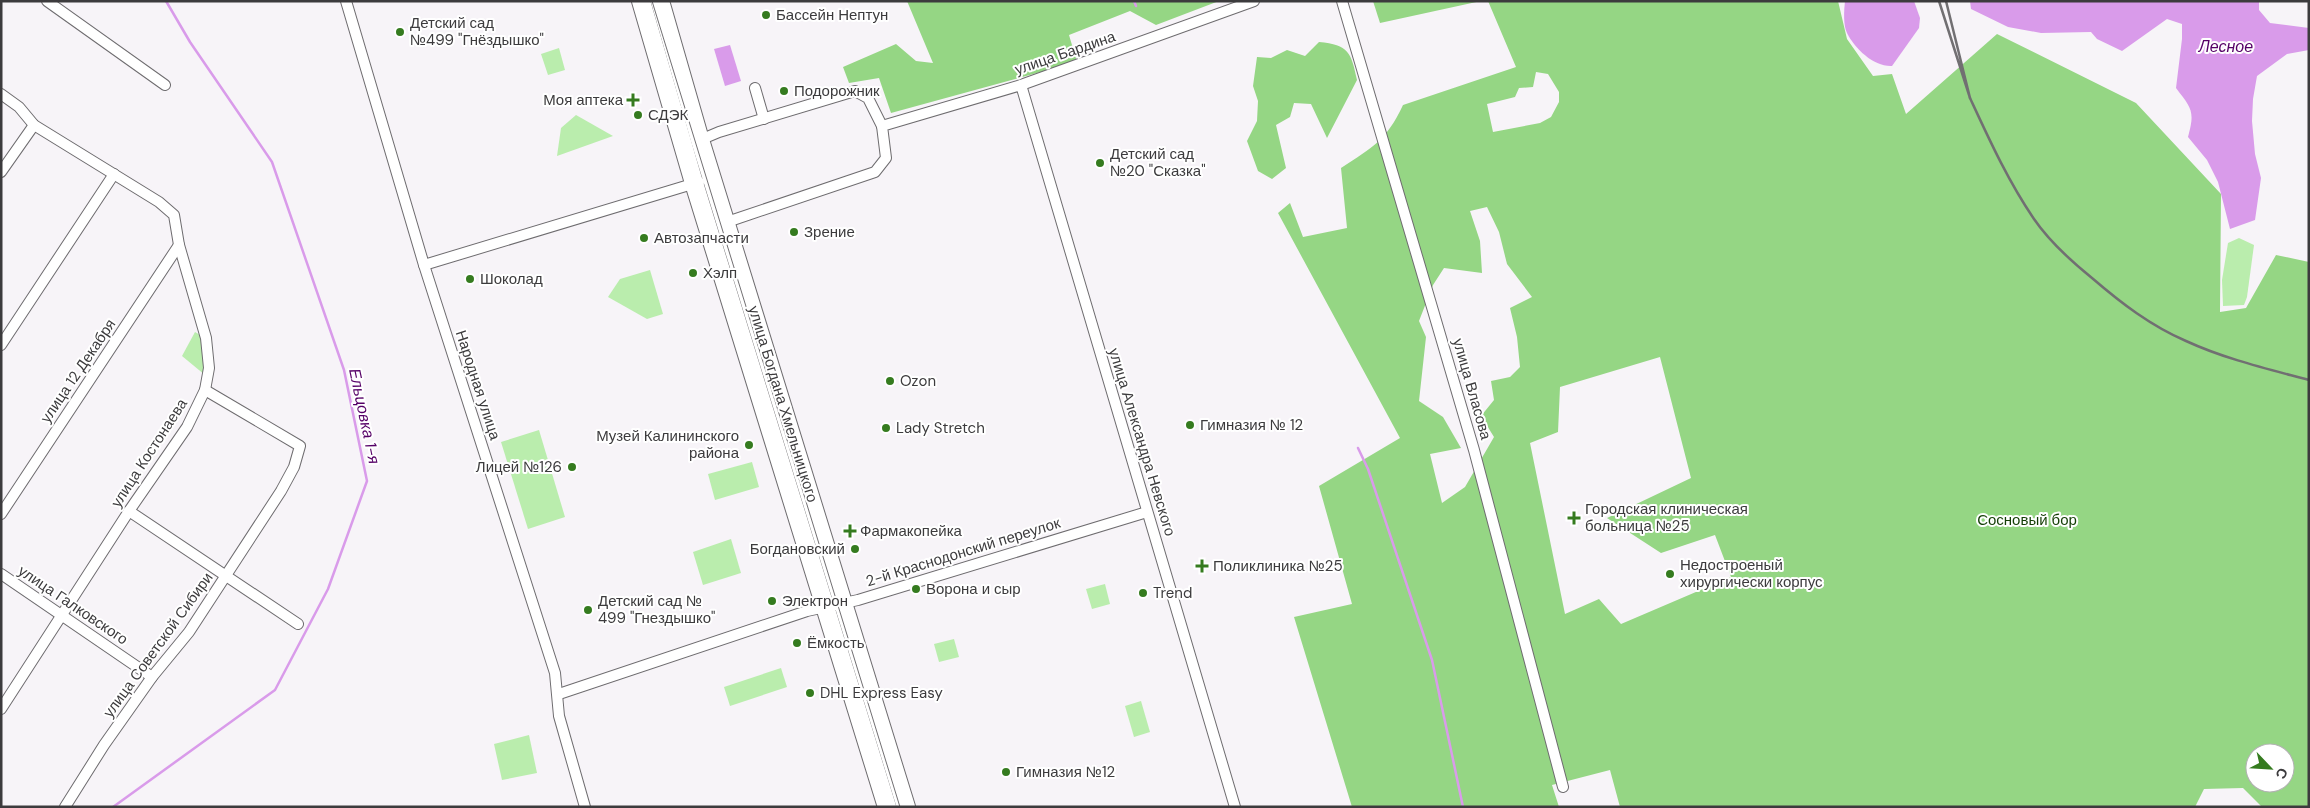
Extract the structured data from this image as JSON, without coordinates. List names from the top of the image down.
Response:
{
  "streets": {
    "highway": ["улица Богдана Хмельницкого"],
    "street": [
      "улица Бардина",
      "улица 12 Декабря",
      "Народная улица",
      "улица Власова",
      "улица Александра Невского",
      "улица Костонаева",
      "2-й Краснодонский переулок",
      "улица Галковского",
      "улица Советской Сибири"
    ]
  },
  "crossings": [
    ["улица Бардина", "улица Александра Невского"],
    ["улица 12 Декабря", "улица Костонаева"],
    ["Народная улица", "2-й Краснодонский переулок"],
    ["улица Богдана Хмельницкого", "2-й Краснодонский переулок"],
    ["улица Александра Невского", "2-й Краснодонский переулок"],
    ["улица Костонаева", "улица Галковского"],
    ["улица Костонаева", "улица Советской Сибири"],
    ["улица Галковского", "улица Советской Сибири"]
  ],
  "water": ["Лесное", "Ельцовка 1-я"],
  "parks": ["Сосновый бор"],
  "places": {
    "other": [
      "Бассейн Нептун",
      "Детский сад №499 \"Гнёздышко\"",
      "Подорожник",
      "СДЭК",
      "Детский сад №20 \"Сказка\"",
      "Зрение",
      "Автозапчасти",
      "Хэлп",
      "Шоколад",
      "Ozon",
      "Гимназия № 12",
      "Lady Stretch",
      "Музей Калининского района",
      "Лицей №126",
      "Богдановский",
      "Недостроеный хирургически корпус",
      "Ворона и сыр",
      "Trend",
      "Электрон",
      "Детский сад № 499 \"Гнездышко\"",
      "Ёмкость",
      "DHL Express Easy",
      "Гимназия №12"
    ],
    "health": [
      "Моя аптека",
      "Городская клиническая больница №25",
      "Фармакопейка",
      "Поликлиника №25"
    ]
  },
  "north": "bottom right"
}
